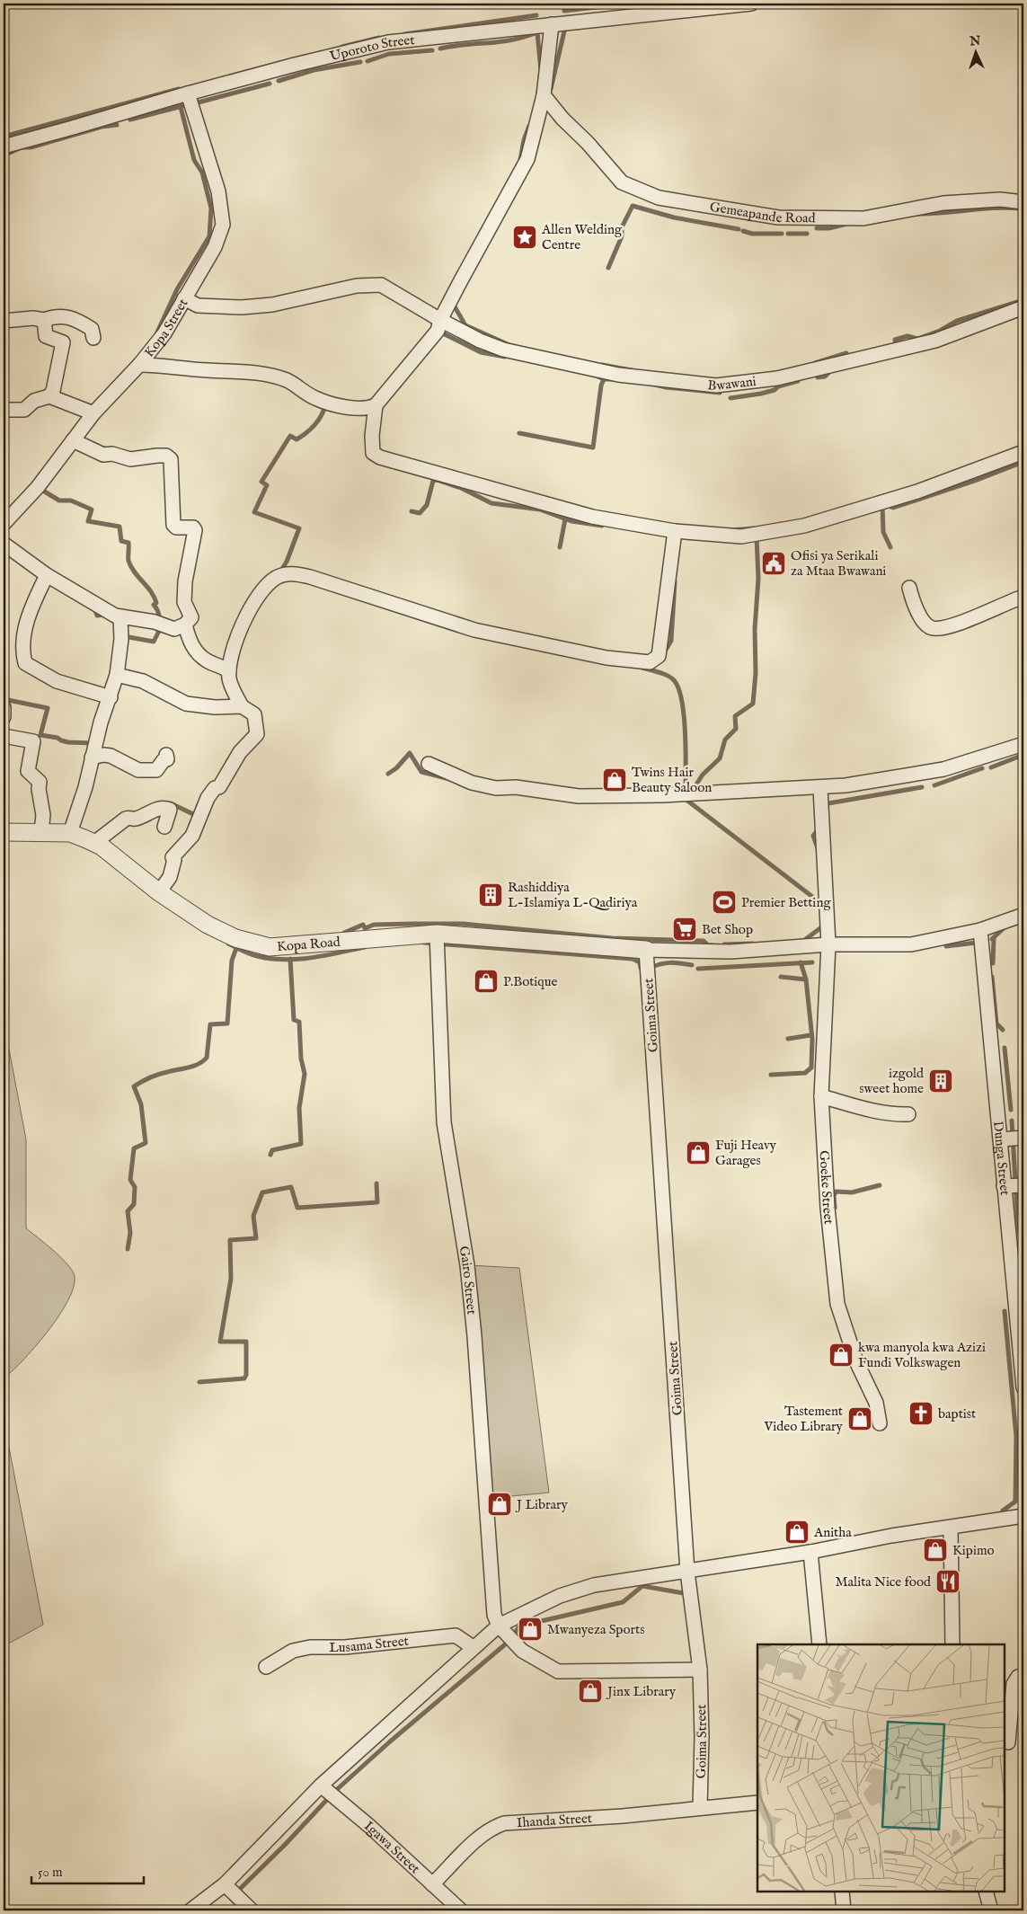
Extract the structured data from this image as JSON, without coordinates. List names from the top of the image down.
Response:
{
  "streets": {
    "street": [
      "Uporoto Street",
      "Gemeapande Road",
      "Kopa Street",
      "Bwawani",
      "Kopa Road",
      "Goima Street",
      "Dunga Street",
      "Goeke Street",
      "Gairo Street",
      "Lusama Street",
      "Ihanda Street",
      "Igawa Street"
    ]
  },
  "crossings": [
    ["Uporoto Street", "Kopa Street"],
    ["Kopa Street", "Bwawani"],
    ["Kopa Road", "Goima Street"],
    ["Kopa Road", "Gairo Street"],
    ["Goima Street", "Ihanda Street"],
    ["Ihanda Street", "Igawa Street"]
  ],
  "places": {
    "place": ["Allen Welding Centre"],
    "public building": ["Ofisi ya Serikali za Mtaa Bwawani"],
    "shop": [
      "Twins Hair Beauty Saloon",
      "P.Botique",
      "Fuji Heavy Garages",
      "kwa manyola kwa Azizi Fundi Volkswagen",
      "Tastement Video Library",
      "J Library",
      "Anitha",
      "Kipimo",
      "Mwanyeza Sports",
      "Jinx Library"
    ],
    "building": ["Rashiddiya L-Islamiya L-Qadiriya", "izgold sweet home"],
    "sports": ["Premier Betting"],
    "supermarket": ["Bet Shop"],
    "church": ["baptist"],
    "restaurant": ["Malita Nice food"]
  },
  "scale_bar": "50 m",
  "north": "top"
}
